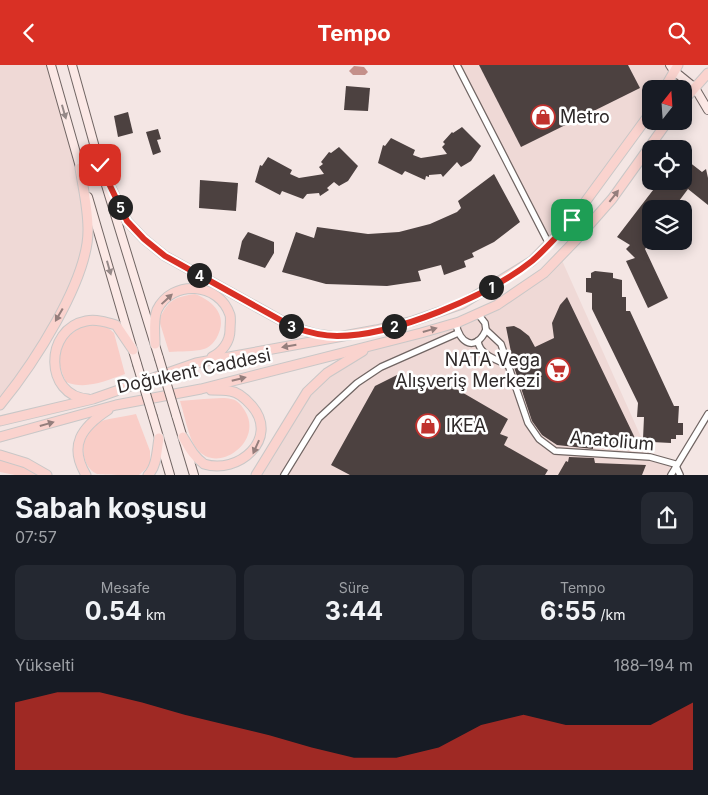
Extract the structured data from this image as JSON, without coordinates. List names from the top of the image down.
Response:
{
  "streets": {
    "main road": ["Doğukent Caddesi"],
    "street": ["Anatolium"]
  },
  "crossings": [
    ["Doğukent Caddesi", "Anatolium"]
  ],
  "places": {
    "shop": ["Metro", "IKEA"],
    "supermarket": ["NATA Vega Alışveriş Merkezi"]
  },
  "north": "top",
  "page": {
    "header": "Tempo",
    "pins": [
      "5",
      "4",
      "1",
      "2",
      "3"
    ],
    "heading": ["Sabah koşusu", "07:57"],
    "stats": [
      ["Mesafe", "0.54 km"],
      ["Süre", "3:44"],
      ["Tempo", "6:55 /km"]
    ],
    "chart": ["Yükselti", "188–194 m"]
  }
}
